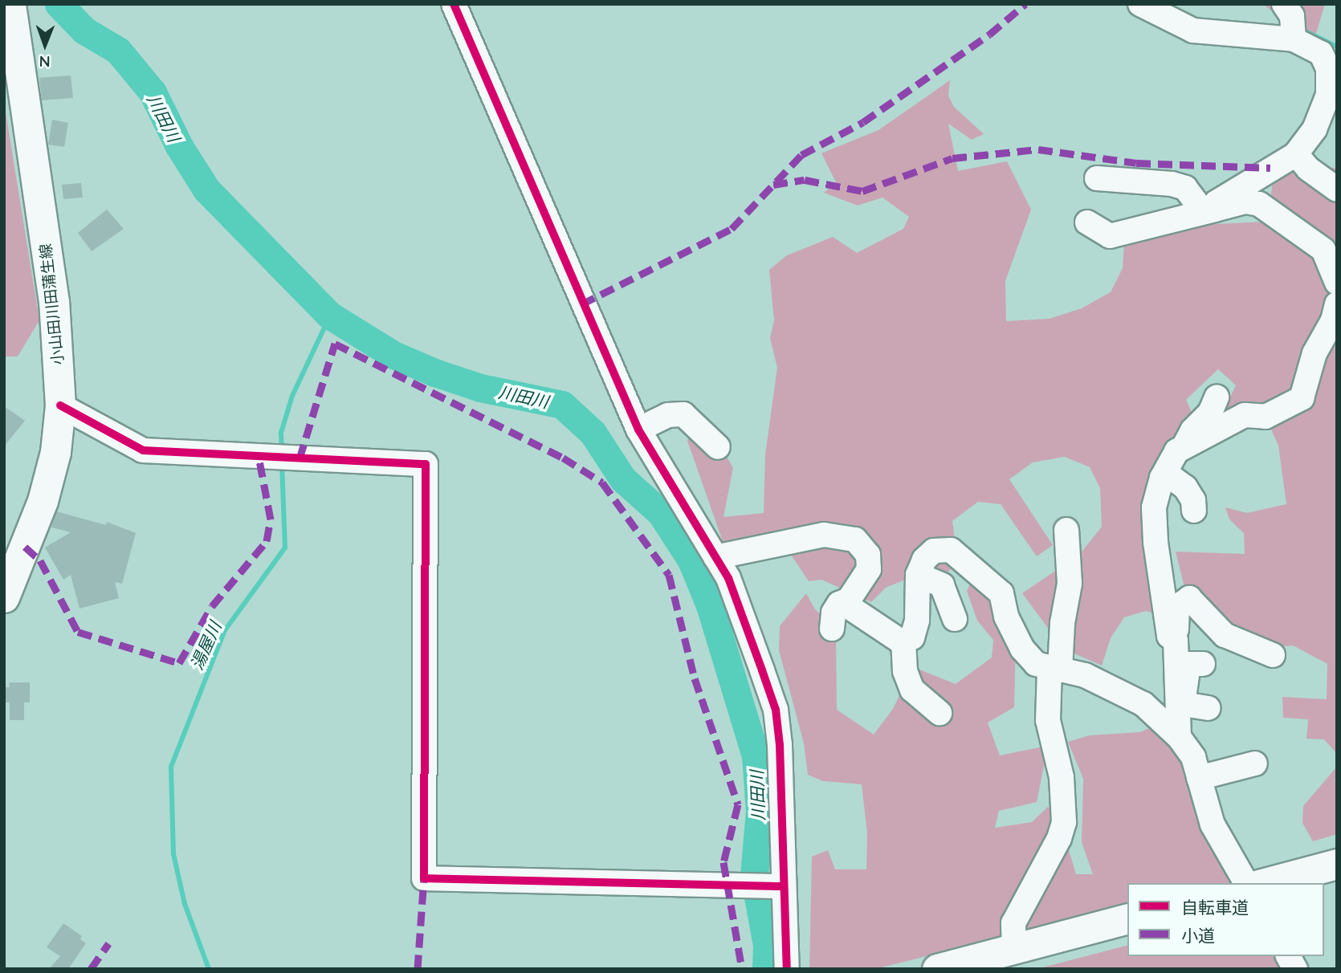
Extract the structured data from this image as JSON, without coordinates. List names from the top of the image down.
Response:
{
  "streets": {
    "main road": ["小山田川田蒲生線"]
  },
  "water": ["川田川", "湯屋川"],
  "legend": ["自転車道", "小道"],
  "north": "bottom"
}
